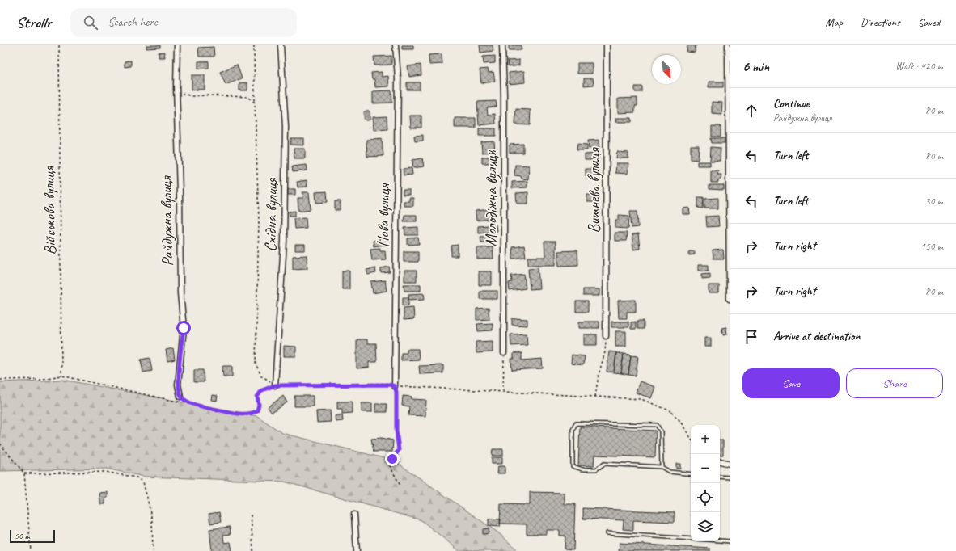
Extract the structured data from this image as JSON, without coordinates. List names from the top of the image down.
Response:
{
  "streets": {
    "street": [
      "Вишнева вулиця",
      "Молодіжна вулиця",
      "Східна вулиця",
      "Нова вулиця",
      "Райдужна вулиця"
    ],
    "path": ["Військова вулиця"]
  },
  "scale_bar": "50 m",
  "north": "bottom right",
  "page": {
    "header": "Strollr",
    "search": "Search here",
    "nav": ["Map", "Directions", "Saved"],
    "heading": ["6 min", "Walk · 420 m"],
    "list": [
      ["Continue", "Райдужна вулиця", "80 m"],
      ["Turn left", "80 m"],
      ["Turn left", "30 m"],
      ["Turn right", "150 m"],
      ["Turn right", "80 m"],
      "Arrive at destination"
    ],
    "buttons": ["Save", "Share"],
    "map_buttons": ["+", "−"],
    "scale": "50 m"
  }
}
